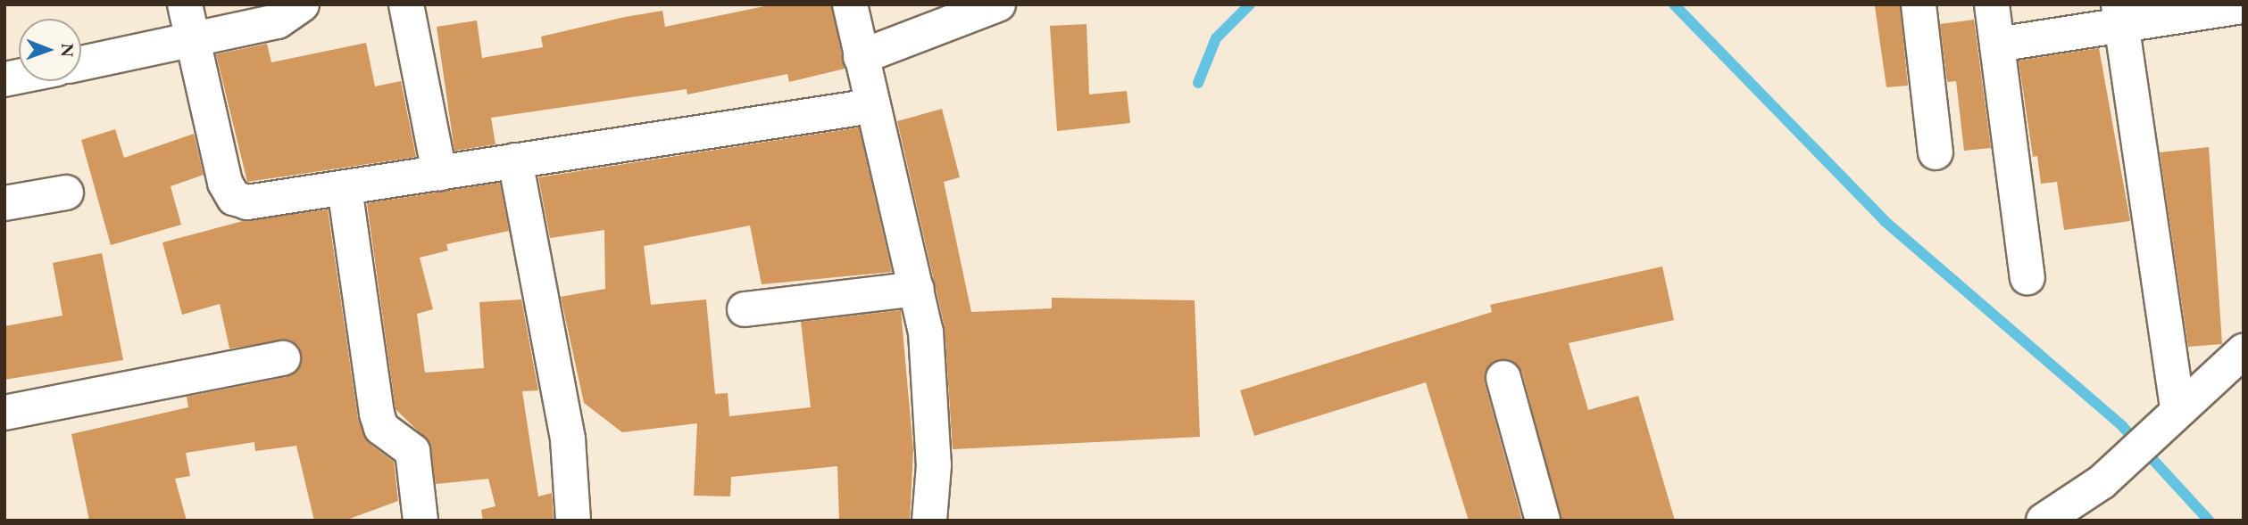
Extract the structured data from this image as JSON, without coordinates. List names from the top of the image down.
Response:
{
  "north": "right"
}
